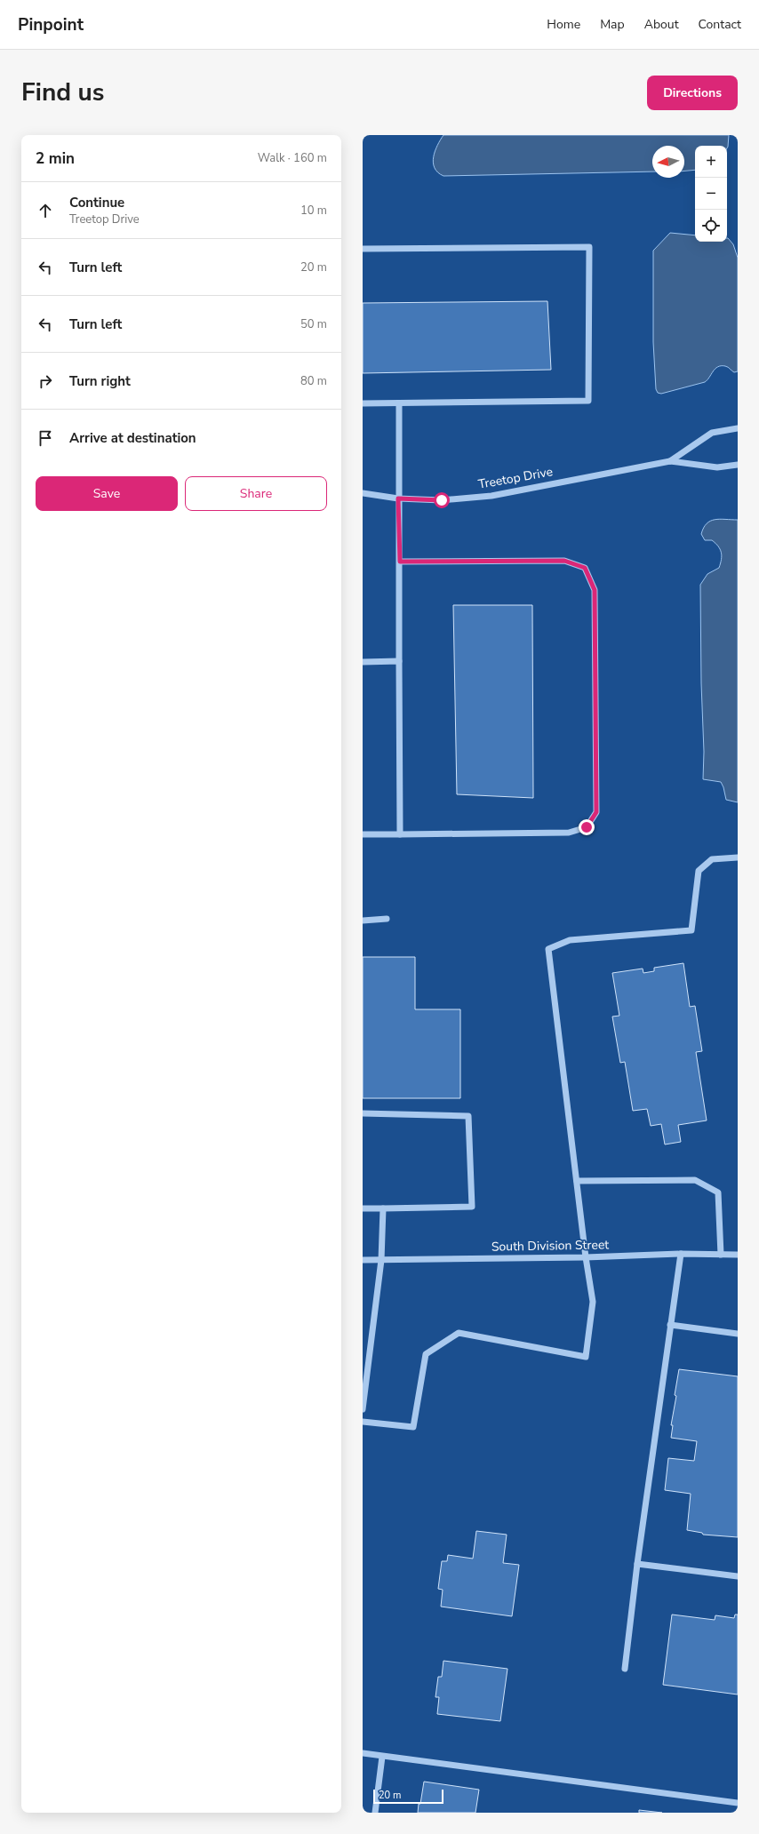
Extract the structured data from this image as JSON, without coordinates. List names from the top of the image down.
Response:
{
  "streets": {
    "street": ["Treetop Drive", "South Division Street"]
  },
  "scale_bar": "20 m",
  "north": "left",
  "page": {
    "header": "Pinpoint",
    "nav": [
      "Home",
      "Map",
      "About",
      "Contact"
    ],
    "title": "Find us",
    "buttons": [
      "Directions",
      ["Save", "Share"]
    ],
    "heading": ["2 min", "Walk · 160 m"],
    "map_buttons": ["+", "−"],
    "list": [
      ["Continue", "Treetop Drive", "10 m"],
      ["Turn left", "20 m"],
      ["Turn left", "50 m"],
      ["Turn right", "80 m"],
      "Arrive at destination"
    ],
    "scale": "20 m"
  }
}
